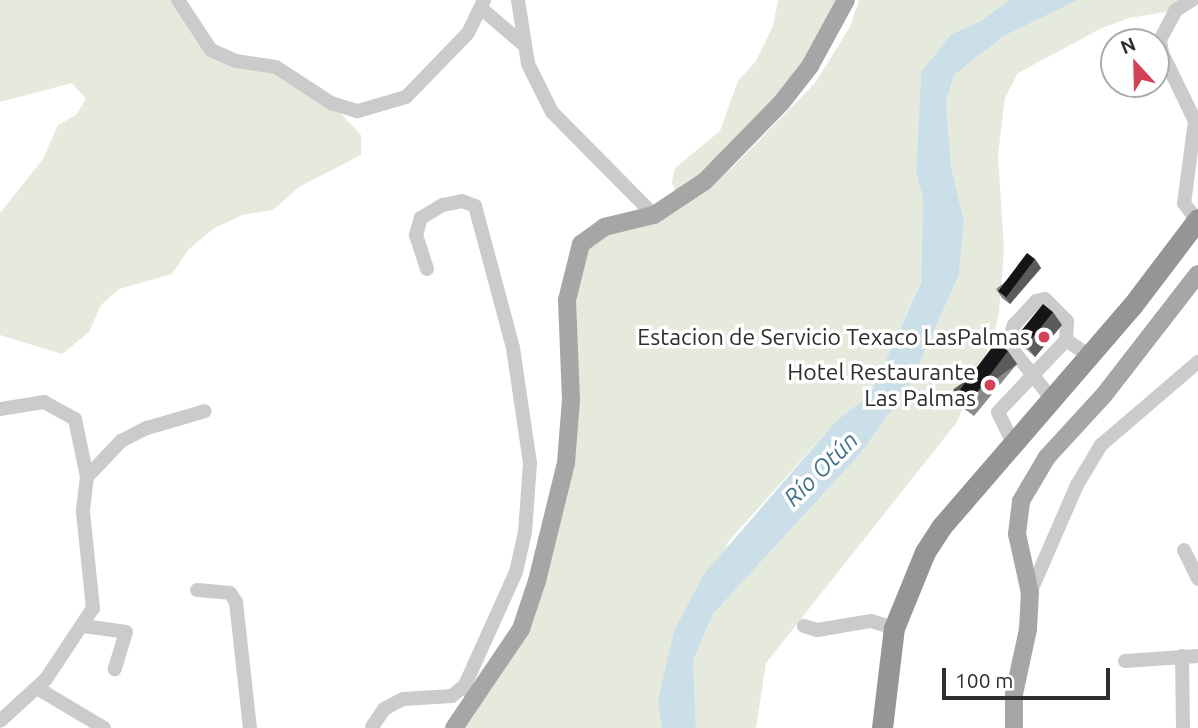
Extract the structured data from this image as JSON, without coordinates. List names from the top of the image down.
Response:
{
  "water": ["Río Otún"],
  "places": ["Estacion de Servicio Texaco LasPalmas", "Hotel Restaurante Las Palmas"],
  "scale_bar": "100 m",
  "north": "top"
}
